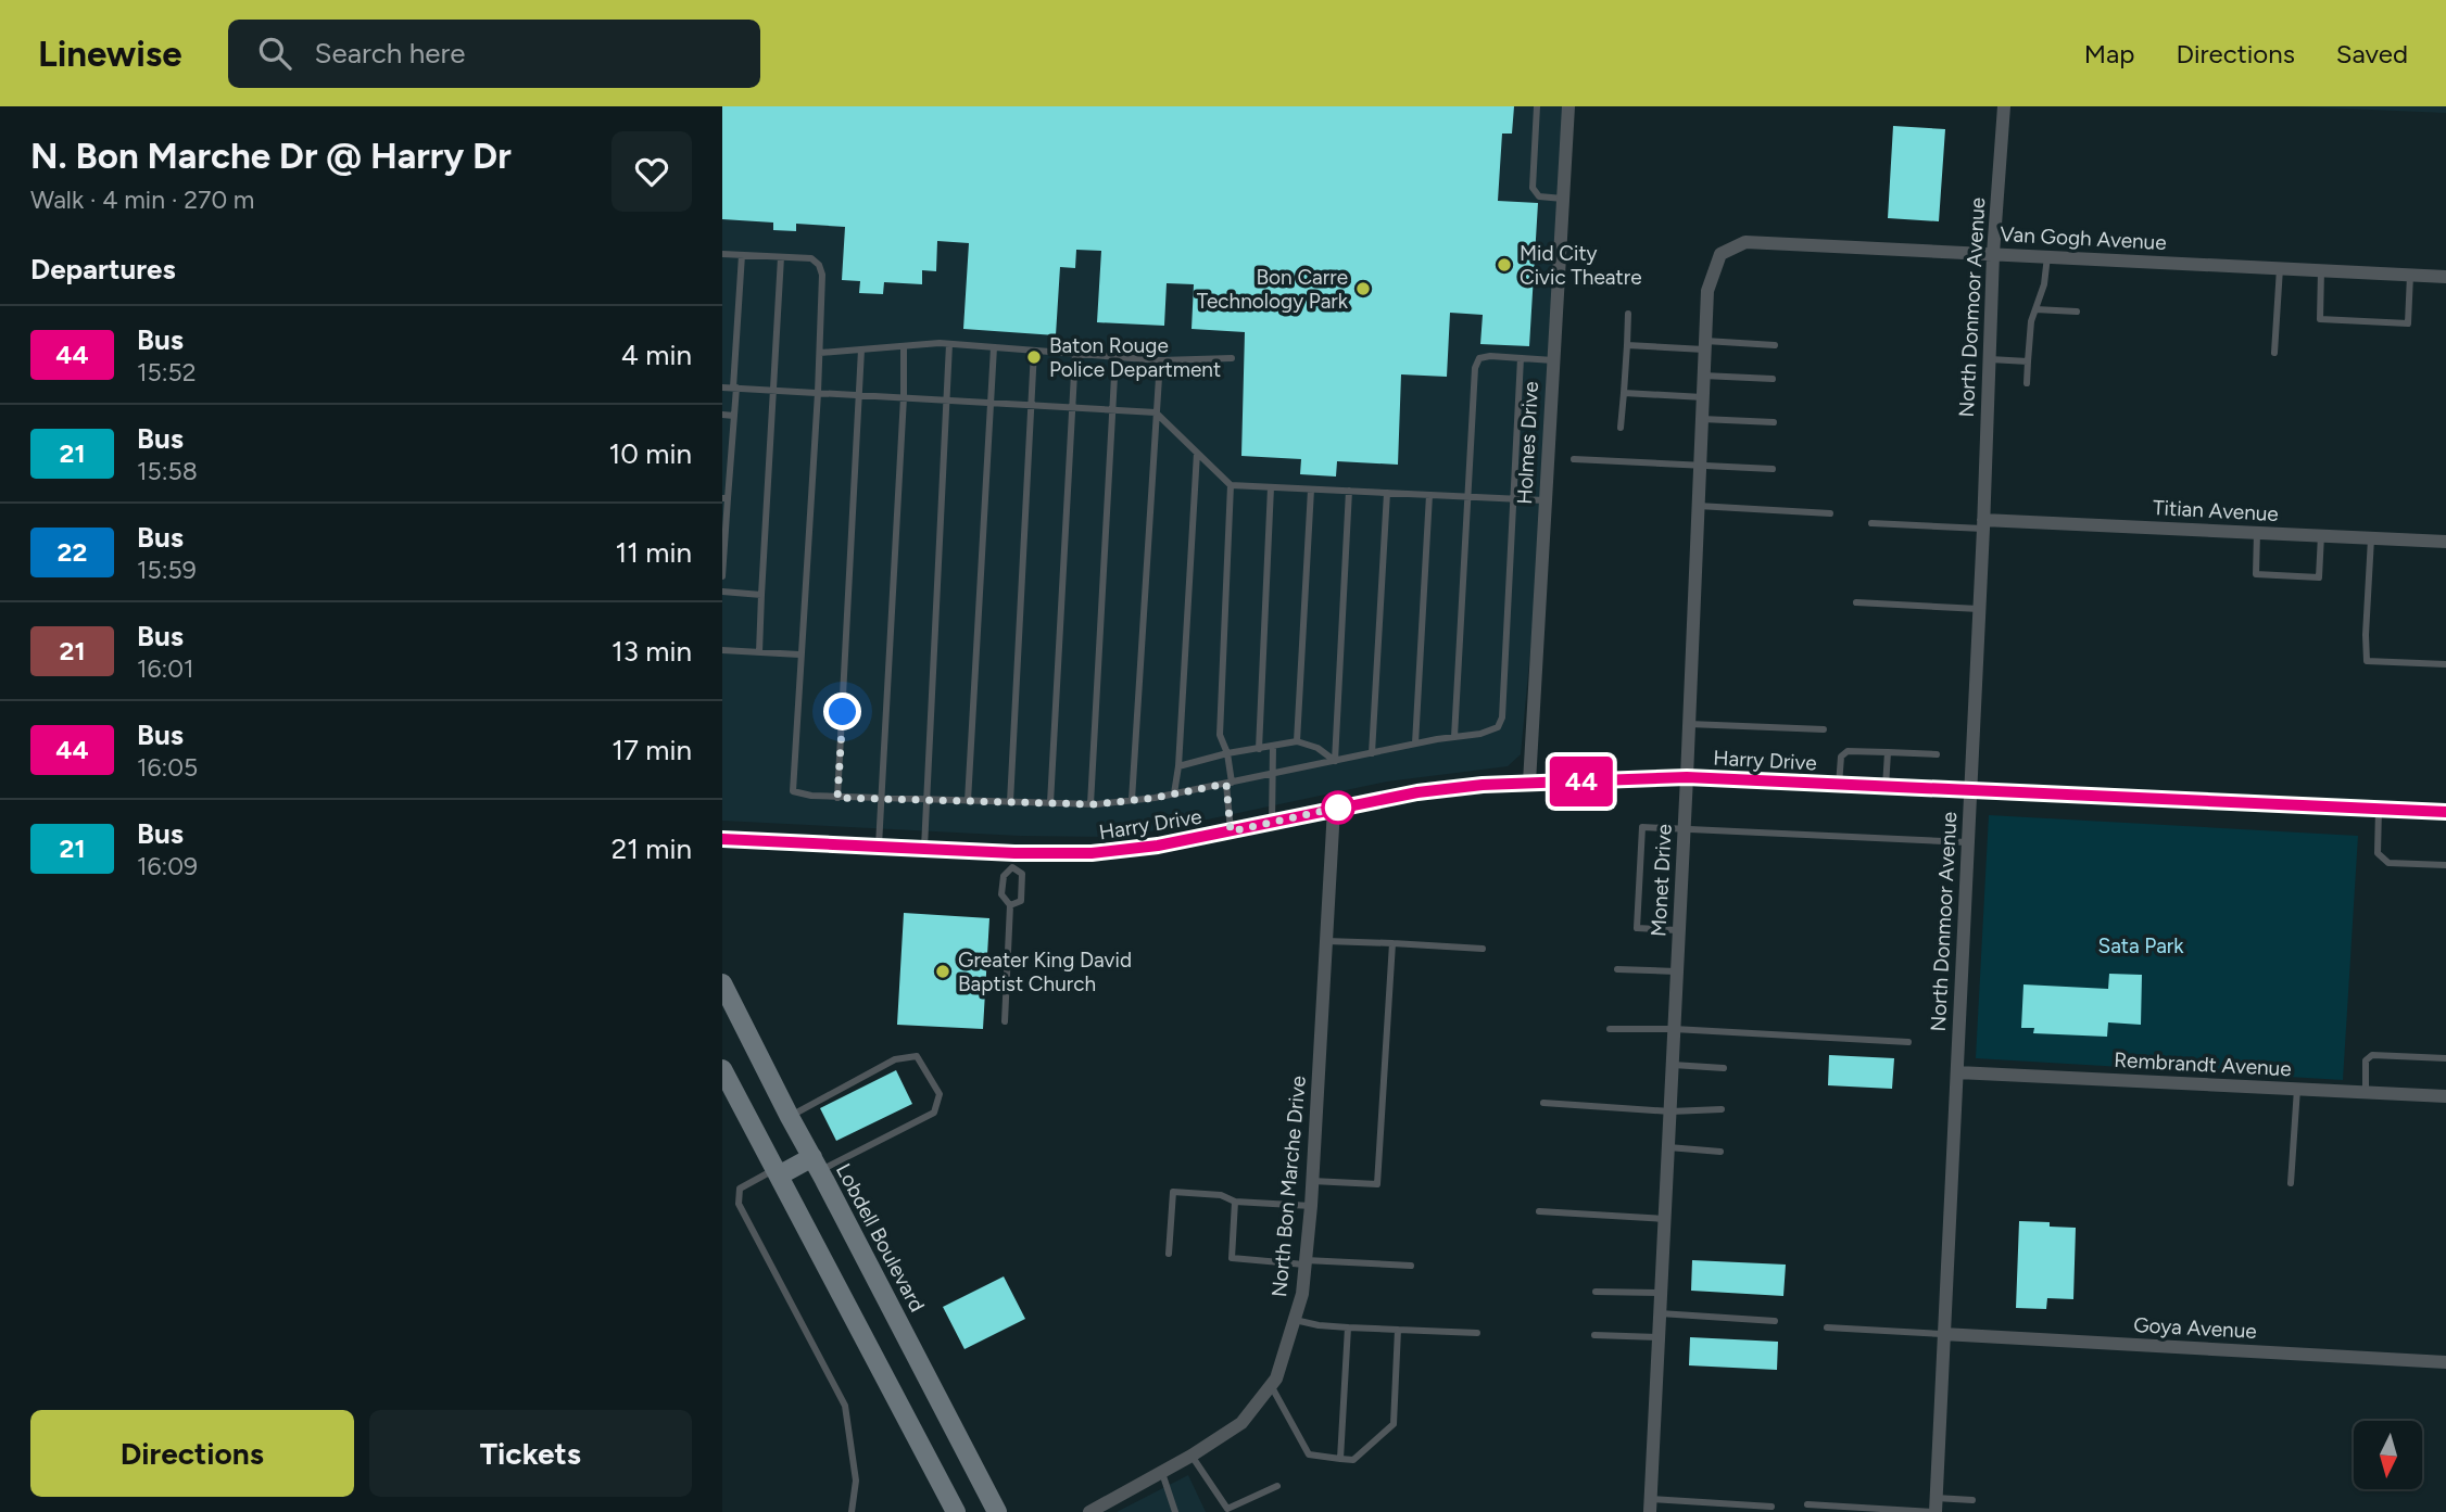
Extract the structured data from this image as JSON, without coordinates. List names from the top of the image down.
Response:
{
  "streets": {
    "main road": ["Lobdell Boulevard"],
    "street": [
      "Van Gogh Avenue",
      "North Donmoor Avenue",
      "Holmes Drive",
      "Titian Avenue",
      "Harry Drive",
      "Monet Drive",
      "Rembrandt Avenue",
      "North Bon Marche Drive",
      "Goya Avenue"
    ]
  },
  "crossings": [
    ["Van Gogh Avenue", "North Donmoor Avenue"],
    ["Van Gogh Avenue", "Monet Drive"],
    ["North Donmoor Avenue", "Titian Avenue"],
    ["North Donmoor Avenue", "Harry Drive"],
    ["North Donmoor Avenue", "Rembrandt Avenue"],
    ["North Donmoor Avenue", "Goya Avenue"],
    ["Holmes Drive", "Harry Drive"],
    ["Harry Drive", "Monet Drive"],
    ["Harry Drive", "North Bon Marche Drive"]
  ],
  "parks": ["Sata Park"],
  "places": [
    "Mid City Civic Theatre",
    "Bon Carre Technology Park",
    "Baton Rouge Police Department",
    "Greater King David Baptist Church"
  ],
  "lines": ["bus line 44"],
  "north": "bottom",
  "page": {
    "header": "Linewise",
    "search": "Search here",
    "nav": ["Map", "Directions", "Saved"],
    "heading": [
      ["N. Bon Marche Dr @ Harry Dr", "Walk · 4 min · 270 m"],
      "Departures"
    ],
    "on_map": "44",
    "list": [
      {
        "mark": "44",
        "name": "Bus",
        "note": "15:52",
        "value": "4 min"
      },
      {
        "mark": "21",
        "name": "Bus",
        "note": "15:58",
        "value": "10 min"
      },
      {
        "mark": "22",
        "name": "Bus",
        "note": "15:59",
        "value": "11 min"
      },
      {
        "mark": "21",
        "name": "Bus",
        "note": "16:01",
        "value": "13 min"
      },
      {
        "mark": "44",
        "name": "Bus",
        "note": "16:05",
        "value": "17 min"
      },
      {
        "mark": "21",
        "name": "Bus",
        "note": "16:09",
        "value": "21 min"
      }
    ],
    "buttons": ["Directions", "Tickets"]
  }
}
